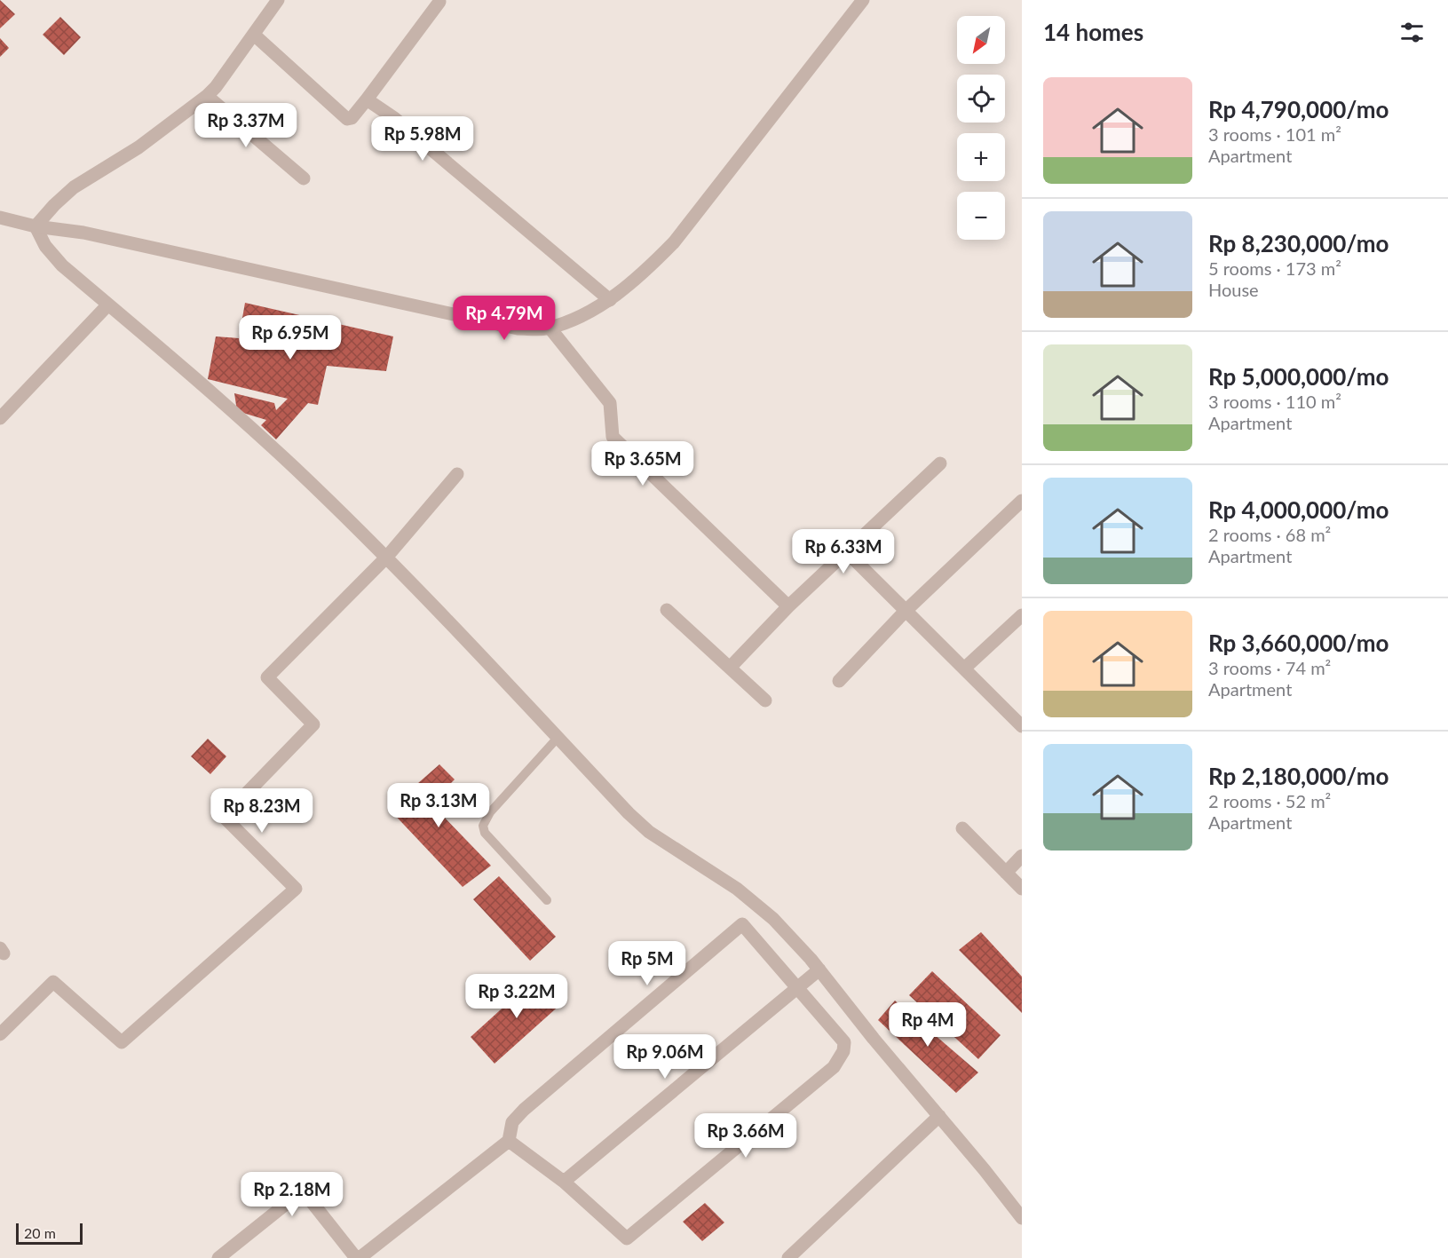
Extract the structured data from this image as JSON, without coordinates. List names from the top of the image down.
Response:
{
  "scale_bar": "20 m",
  "north": "bottom left",
  "page": {
    "heading": "14 homes",
    "map_buttons": ["+", "−"],
    "list": [
      {
        "name": "Rp 4,790,000/mo",
        "note": "3 rooms · 101 m² · Apartment"
      },
      {
        "name": "Rp 8,230,000/mo",
        "note": "5 rooms · 173 m² · House"
      },
      {
        "name": "Rp 5,000,000/mo",
        "note": "3 rooms · 110 m² · Apartment"
      },
      {
        "name": "Rp 4,000,000/mo",
        "note": "2 rooms · 68 m² · Apartment"
      },
      {
        "name": "Rp 3,660,000/mo",
        "note": "3 rooms · 74 m² · Apartment"
      },
      {
        "name": "Rp 2,180,000/mo",
        "note": "2 rooms · 52 m² · Apartment"
      }
    ],
    "price": [
      "Rp 3.37M",
      "Rp 5.98M",
      "Rp 4.79M",
      "Rp 6.95M",
      "Rp 3.65M",
      "Rp 6.33M",
      "Rp 3.13M",
      "Rp 8.23M",
      "Rp 5M",
      "Rp 3.22M",
      "Rp 4M",
      "Rp 9.06M",
      "Rp 3.66M",
      "Rp 2.18M"
    ],
    "scale": "20 m"
  }
}
